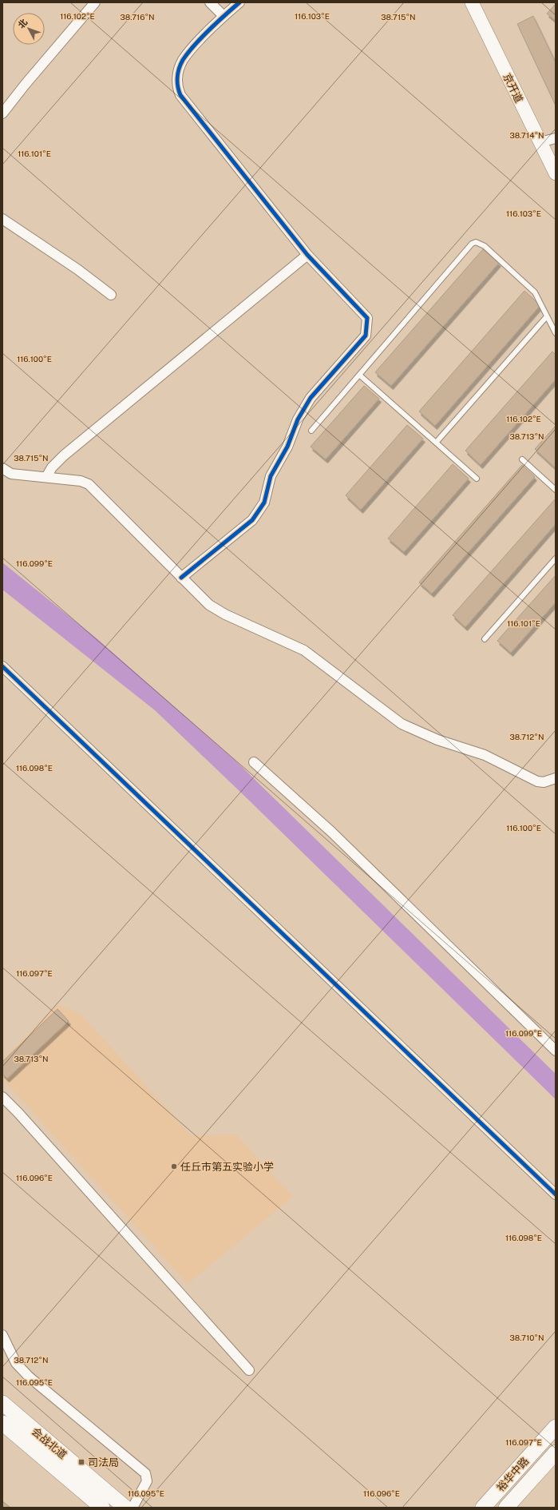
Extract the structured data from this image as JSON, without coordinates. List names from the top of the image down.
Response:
{
  "streets": {
    "main road": ["京开道", "会战北道", "裕华中路"]
  },
  "places": {
    "other": ["任丘市第五实验小学"],
    "transit": ["司法局"]
  },
  "north": "top left",
  "coordinates": [
    "116.102°E",
    "116.103°E",
    "38.716°N",
    "38.715°N",
    "38.714°N",
    "116.101°E",
    "116.100°E",
    "38.713°N",
    "116.099°E",
    "38.712°N",
    "116.098°E",
    "116.097°E",
    "116.096°E",
    "38.710°N",
    "116.095°E"
  ]
}
